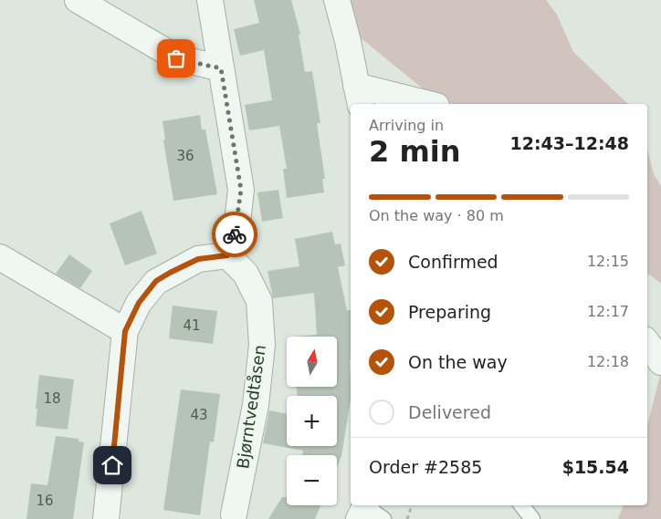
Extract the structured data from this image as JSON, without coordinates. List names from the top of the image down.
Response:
{
  "streets": {
    "street": ["Bjørntvedtåsen"]
  },
  "house_numbers": [
    "36",
    "41",
    "18",
    "43",
    "16"
  ],
  "north": "top",
  "page": {
    "heading": ["2 min", "Arriving in", "12:43–12:48"],
    "panel": ["Order #2585", "$15.54"],
    "bar": "On the way · 80 m",
    "list": [
      ["Confirmed", "12:15"],
      ["Preparing", "12:17"],
      ["On the way", "12:18"],
      "Delivered"
    ],
    "map_buttons": ["+", "−"]
  }
}
